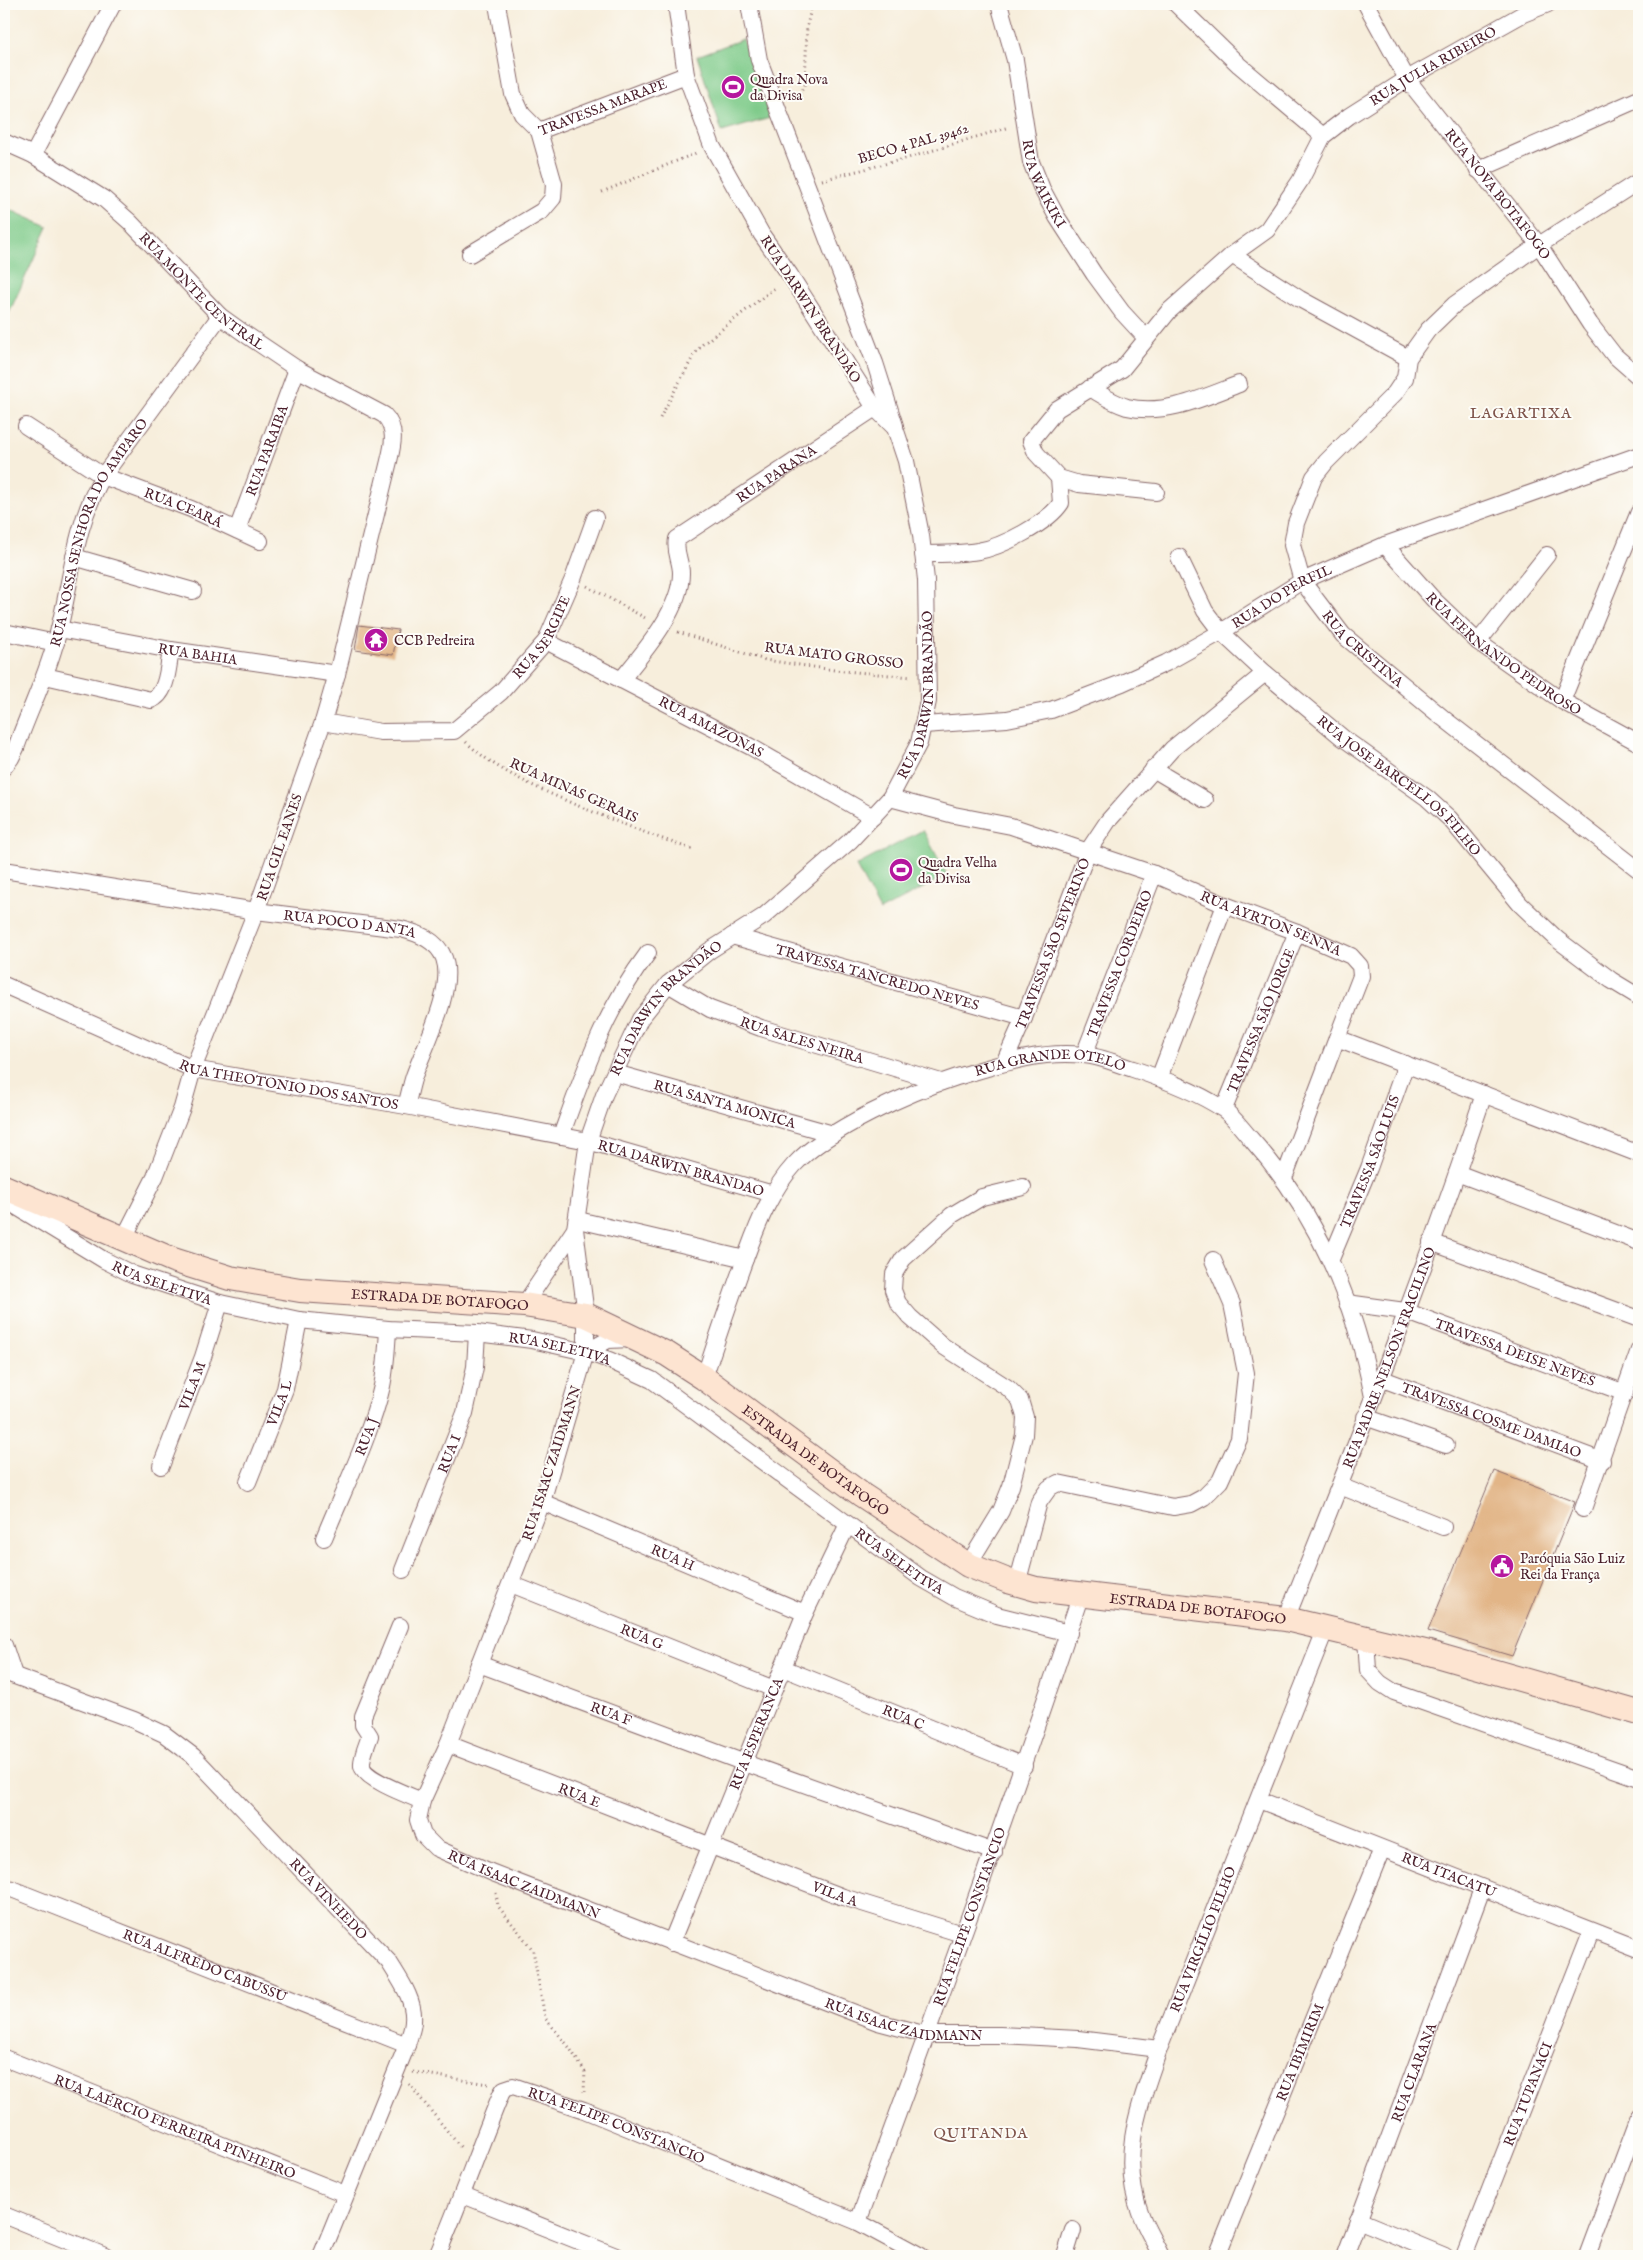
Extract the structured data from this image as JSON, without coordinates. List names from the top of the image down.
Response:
{
  "streets": {
    "main road": ["ESTRADA DE BOTAFOGO"],
    "street": [
      "RUA JULIA RIBEIRO",
      "TRAVESSA MARAPE",
      "RUA WAIKIKI",
      "RUA NOVA BOTAFOGO",
      "RUA MONTE CENTRAL",
      "RUA DARWIN BRANDÃO",
      "RUA PARAIBA",
      "RUA PARANA",
      "RUA CEARÁ",
      "RUA NOSSA SENHORA DO AMPARO",
      "RUA DO PERFIL",
      "RUA SERGIPE",
      "RUA CRISTINA",
      "RUA FERNANDO PEDROSO",
      "RUA BAHIA",
      "RUA AMAZONAS",
      "RUA JOSE BARCELLOS FILHO",
      "RUA GIL EANES",
      "RUA AYRTON SENNA",
      "RUA POCO D ANTA",
      "TRAVESSA SĀO SEVERINO",
      "TRAVESSA CORDEIRO",
      "TRAVESSA TANCREDO NEVES",
      "TRAVESSA SĀO JORGE",
      "RUA SALES NEIRA",
      "RUA GRANDE OTELO",
      "RUA THEOTONIO DOS SANTOS",
      "RUA SANTA MONICA",
      "TRAVESSA SĀO LUIS",
      "RUA DARWIN BRANDAO",
      "RUA SELETIVA",
      "TRAVESSA DEISE NEVES",
      "RUA PADRE NELSON FRACILINO",
      "VILA M",
      "VILA L",
      "TRAVESSA COSME DAMIAO",
      "RUA J",
      "RUA I",
      "RUA ISAAC ZAIDMANN",
      "RUA H",
      "RUA G",
      "RUA F",
      "RUA C",
      "RUA ESPERANCA",
      "RUA E",
      "RUA ITACATU",
      "VILA A",
      "RUA VINHEDO",
      "RUA FELIPE CONSTANCIO",
      "RUA VIRGÍLIO FILHO",
      "RUA ALFREDO CABUSSU",
      "RUA IBIMIRIM",
      "RUA CLARANA",
      "RUA TUPANACI",
      "RUA LAÉRCIO FERREIRA PINHEIRO"
    ],
    "path": ["BECO 4 PAL 39462", "RUA MATO GROSSO", "RUA MINAS GERAIS"]
  },
  "crossings": [
    ["RUA JULIA RIBEIRO", "RUA NOVA BOTAFOGO"],
    ["TRAVESSA MARAPE", "RUA DARWIN BRANDÃO"],
    ["BECO 4 PAL 39462", "RUA WAIKIKI"],
    ["RUA NOVA BOTAFOGO", "RUA CRISTINA"],
    ["RUA MONTE CENTRAL", "RUA PARAIBA"],
    ["RUA MONTE CENTRAL", "RUA NOSSA SENHORA DO AMPARO"],
    ["RUA MONTE CENTRAL", "RUA GIL EANES"],
    ["RUA DARWIN BRANDÃO", "RUA PARANA"],
    ["RUA DARWIN BRANDÃO", "RUA DO PERFIL"],
    ["RUA DARWIN BRANDÃO", "RUA MATO GROSSO"],
    ["RUA DARWIN BRANDÃO", "RUA AMAZONAS"],
    ["RUA DARWIN BRANDÃO", "RUA AYRTON SENNA"],
    ["RUA DARWIN BRANDÃO", "TRAVESSA TANCREDO NEVES"],
    ["RUA DARWIN BRANDÃO", "RUA SALES NEIRA"],
    ["RUA DARWIN BRANDÃO", "RUA THEOTONIO DOS SANTOS"],
    ["RUA DARWIN BRANDÃO", "RUA SANTA MONICA"],
    ["RUA DARWIN BRANDÃO", "RUA DARWIN BRANDAO"],
    ["RUA DARWIN BRANDÃO", "ESTRADA DE BOTAFOGO"],
    ["RUA PARAIBA", "RUA CEARÁ"],
    ["RUA PARANA", "RUA MATO GROSSO"],
    ["RUA CEARÁ", "RUA NOSSA SENHORA DO AMPARO"],
    ["RUA NOSSA SENHORA DO AMPARO", "RUA BAHIA"],
    ["RUA DO PERFIL", "RUA CRISTINA"],
    ["RUA DO PERFIL", "RUA FERNANDO PEDROSO"],
    ["RUA DO PERFIL", "RUA JOSE BARCELLOS FILHO"],
    ["RUA SERGIPE", "RUA MATO GROSSO"],
    ["RUA SERGIPE", "RUA AMAZONAS"],
    ["RUA SERGIPE", "RUA MINAS GERAIS"],
    ["RUA BAHIA", "RUA GIL EANES"],
    ["RUA JOSE BARCELLOS FILHO", "TRAVESSA SĀO SEVERINO"],
    ["RUA GIL EANES", "RUA POCO D ANTA"],
    ["RUA GIL EANES", "RUA THEOTONIO DOS SANTOS"],
    ["RUA GIL EANES", "ESTRADA DE BOTAFOGO"],
    ["RUA AYRTON SENNA", "TRAVESSA SĀO SEVERINO"],
    ["RUA AYRTON SENNA", "TRAVESSA CORDEIRO"],
    ["RUA AYRTON SENNA", "TRAVESSA SĀO JORGE"],
    ["RUA AYRTON SENNA", "RUA GRANDE OTELO"],
    ["RUA POCO D ANTA", "RUA THEOTONIO DOS SANTOS"],
    ["TRAVESSA SĀO SEVERINO", "TRAVESSA TANCREDO NEVES"],
    ["TRAVESSA SĀO SEVERINO", "RUA GRANDE OTELO"],
    ["TRAVESSA CORDEIRO", "RUA GRANDE OTELO"],
    ["TRAVESSA SĀO JORGE", "RUA GRANDE OTELO"],
    ["RUA SALES NEIRA", "RUA GRANDE OTELO"],
    ["RUA GRANDE OTELO", "RUA SANTA MONICA"],
    ["RUA GRANDE OTELO", "TRAVESSA SĀO LUIS"],
    ["RUA GRANDE OTELO", "RUA DARWIN BRANDAO"],
    ["RUA GRANDE OTELO", "ESTRADA DE BOTAFOGO"],
    ["RUA GRANDE OTELO", "TRAVESSA DEISE NEVES"],
    ["RUA GRANDE OTELO", "RUA PADRE NELSON FRACILINO"],
    ["RUA THEOTONIO DOS SANTOS", "RUA DARWIN BRANDAO"],
    ["RUA SELETIVA", "VILA M"],
    ["RUA SELETIVA", "VILA L"],
    ["RUA SELETIVA", "RUA J"],
    ["RUA SELETIVA", "RUA I"],
    ["RUA SELETIVA", "RUA ISAAC ZAIDMANN"],
    ["RUA SELETIVA", "RUA ESPERANCA"],
    ["RUA SELETIVA", "RUA FELIPE CONSTANCIO"],
    ["ESTRADA DE BOTAFOGO", "RUA PADRE NELSON FRACILINO"],
    ["ESTRADA DE BOTAFOGO", "RUA ISAAC ZAIDMANN"],
    ["ESTRADA DE BOTAFOGO", "RUA FELIPE CONSTANCIO"],
    ["ESTRADA DE BOTAFOGO", "RUA VIRGÍLIO FILHO"],
    ["TRAVESSA DEISE NEVES", "RUA PADRE NELSON FRACILINO"],
    ["RUA PADRE NELSON FRACILINO", "TRAVESSA COSME DAMIAO"],
    ["RUA ISAAC ZAIDMANN", "RUA H"],
    ["RUA ISAAC ZAIDMANN", "RUA G"],
    ["RUA ISAAC ZAIDMANN", "RUA F"],
    ["RUA ISAAC ZAIDMANN", "RUA ESPERANCA"],
    ["RUA ISAAC ZAIDMANN", "RUA E"],
    ["RUA ISAAC ZAIDMANN", "RUA FELIPE CONSTANCIO"],
    ["RUA ISAAC ZAIDMANN", "RUA VIRGÍLIO FILHO"],
    ["RUA H", "RUA ESPERANCA"],
    ["RUA G", "RUA ESPERANCA"],
    ["RUA F", "RUA ESPERANCA"],
    ["RUA F", "RUA FELIPE CONSTANCIO"],
    ["RUA C", "RUA ESPERANCA"],
    ["RUA C", "RUA FELIPE CONSTANCIO"],
    ["RUA ESPERANCA", "RUA E"],
    ["RUA ESPERANCA", "VILA A"],
    ["RUA E", "VILA A"],
    ["RUA ITACATU", "RUA VIRGÍLIO FILHO"],
    ["RUA ITACATU", "RUA IBIMIRIM"],
    ["RUA ITACATU", "RUA CLARANA"],
    ["RUA ITACATU", "RUA TUPANACI"],
    ["VILA A", "RUA FELIPE CONSTANCIO"],
    ["RUA VINHEDO", "RUA ALFREDO CABUSSU"],
    ["RUA VINHEDO", "RUA LAÉRCIO FERREIRA PINHEIRO"]
  ],
  "districts": ["LAGARTIXA", "QUITANDA"],
  "places": {
    "sports": ["Quadra Nova da Divisa", "Quadra Velha da Divisa"],
    "temple": ["CCB Pedreira"],
    "public building": ["Paróquia São Luiz Rei da França"]
  }
}
